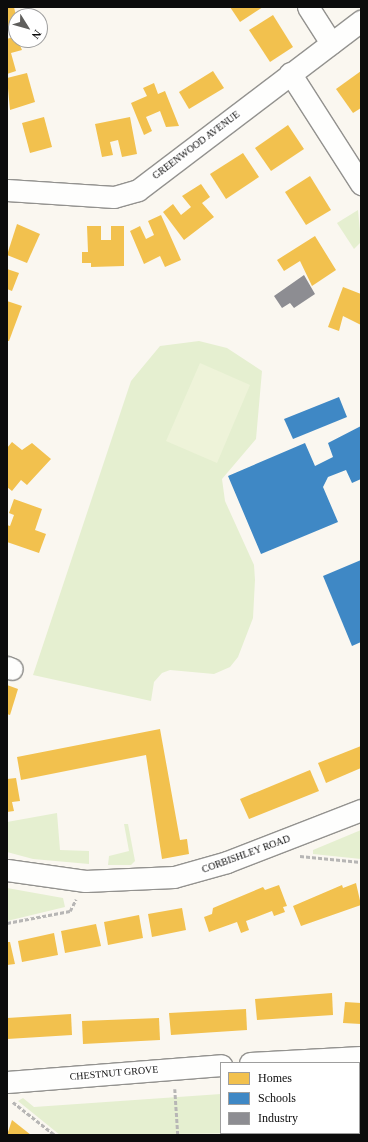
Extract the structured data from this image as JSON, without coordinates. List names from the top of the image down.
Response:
{
  "streets": {
    "street": ["GREENWOOD AVENUE", "CORBISHLEY ROAD", "CHESTNUT GROVE"]
  },
  "legend": ["Homes", "Schools", "Industry"],
  "north": "bottom right"
}
